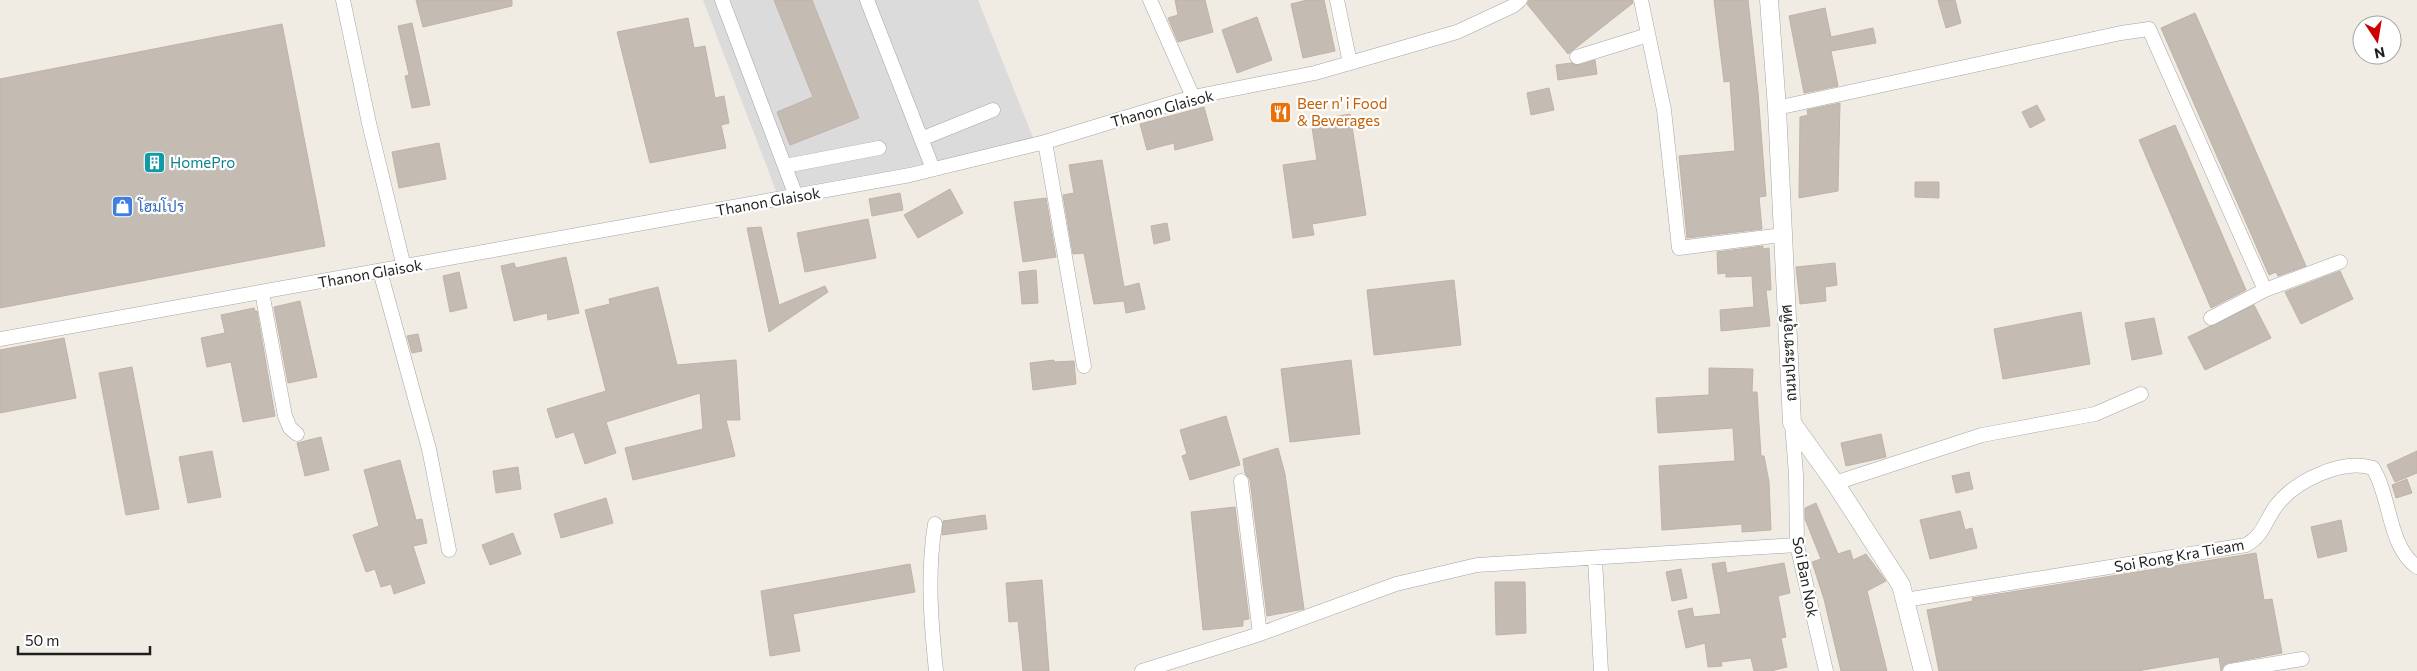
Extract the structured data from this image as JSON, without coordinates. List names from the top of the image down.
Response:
{
  "streets": {
    "street": [
      "Thanon Glaisok",
      "ถนนประชาอุทิศ",
      "Soi Rong Kra Tieam",
      "Soi Ban Nok"
    ]
  },
  "crossings": [
    ["ถนนประชาอุทิศ", "Soi Rong Kra Tieam"],
    ["ถนนประชาอุทิศ", "Soi Ban Nok"]
  ],
  "places": {
    "restaurant": ["Beer n' i Food & Beverages"],
    "building": ["HomePro"],
    "shop": ["โฮมโปร"]
  },
  "scale_bar": "50 m",
  "north": "bottom"
}
